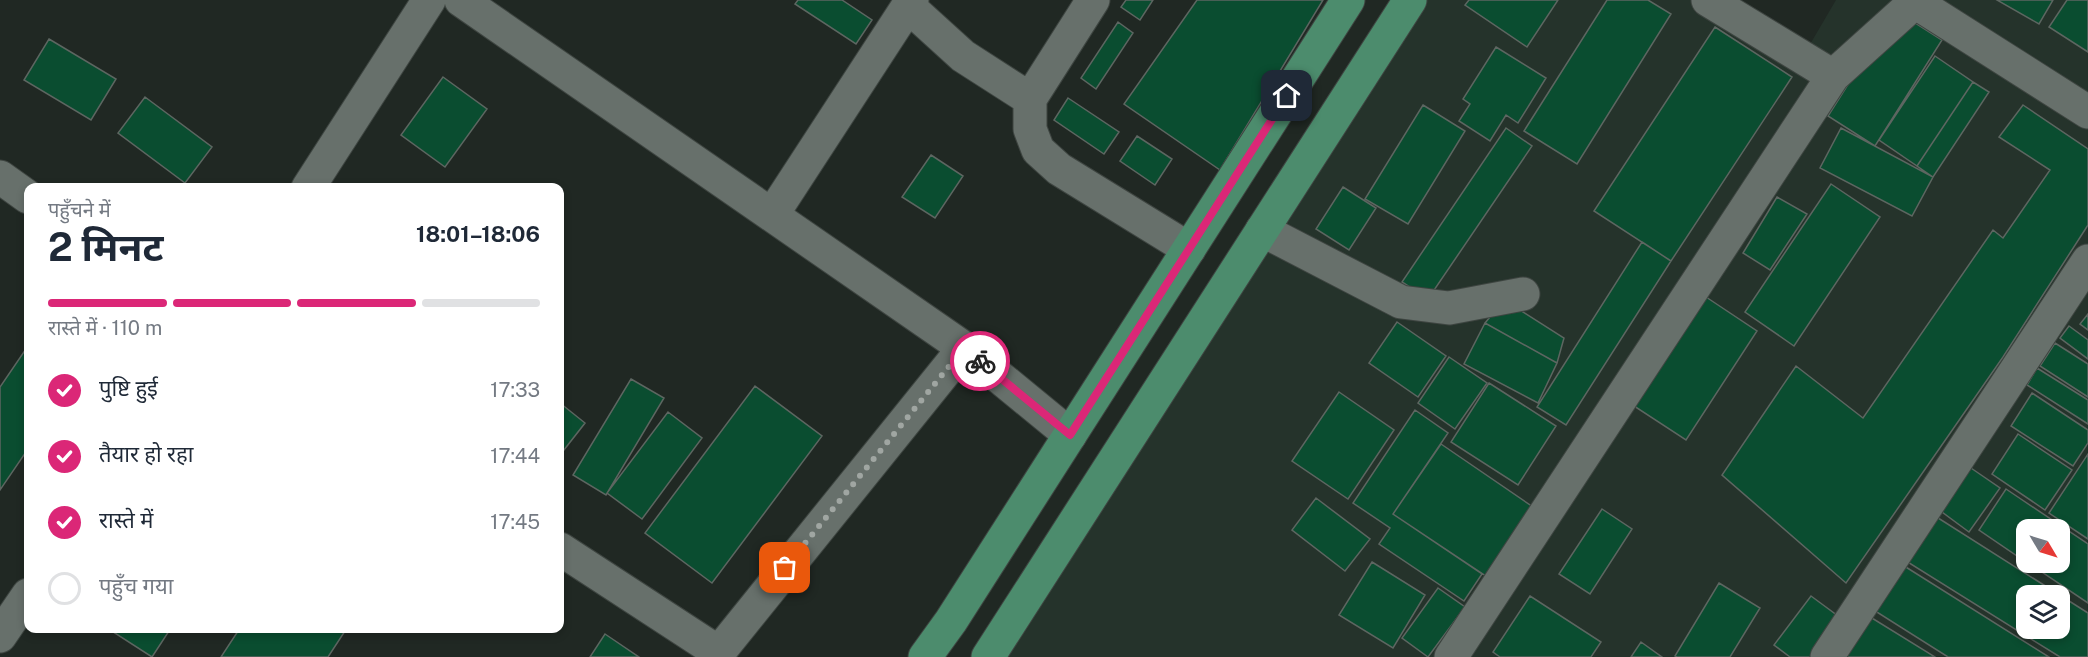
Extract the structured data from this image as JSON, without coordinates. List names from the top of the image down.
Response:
{
  "north": "bottom right",
  "page": {
    "heading": ["2 मिनट", "पहुँचने में", "18:01–18:06"],
    "bar": "रास्ते में · 110 m",
    "list": [
      ["पुष्टि हुई", "17:33"],
      ["तैयार हो रहा", "17:44"],
      ["रास्ते में", "17:45"],
      "पहुँच गया"
    ]
  }
}
